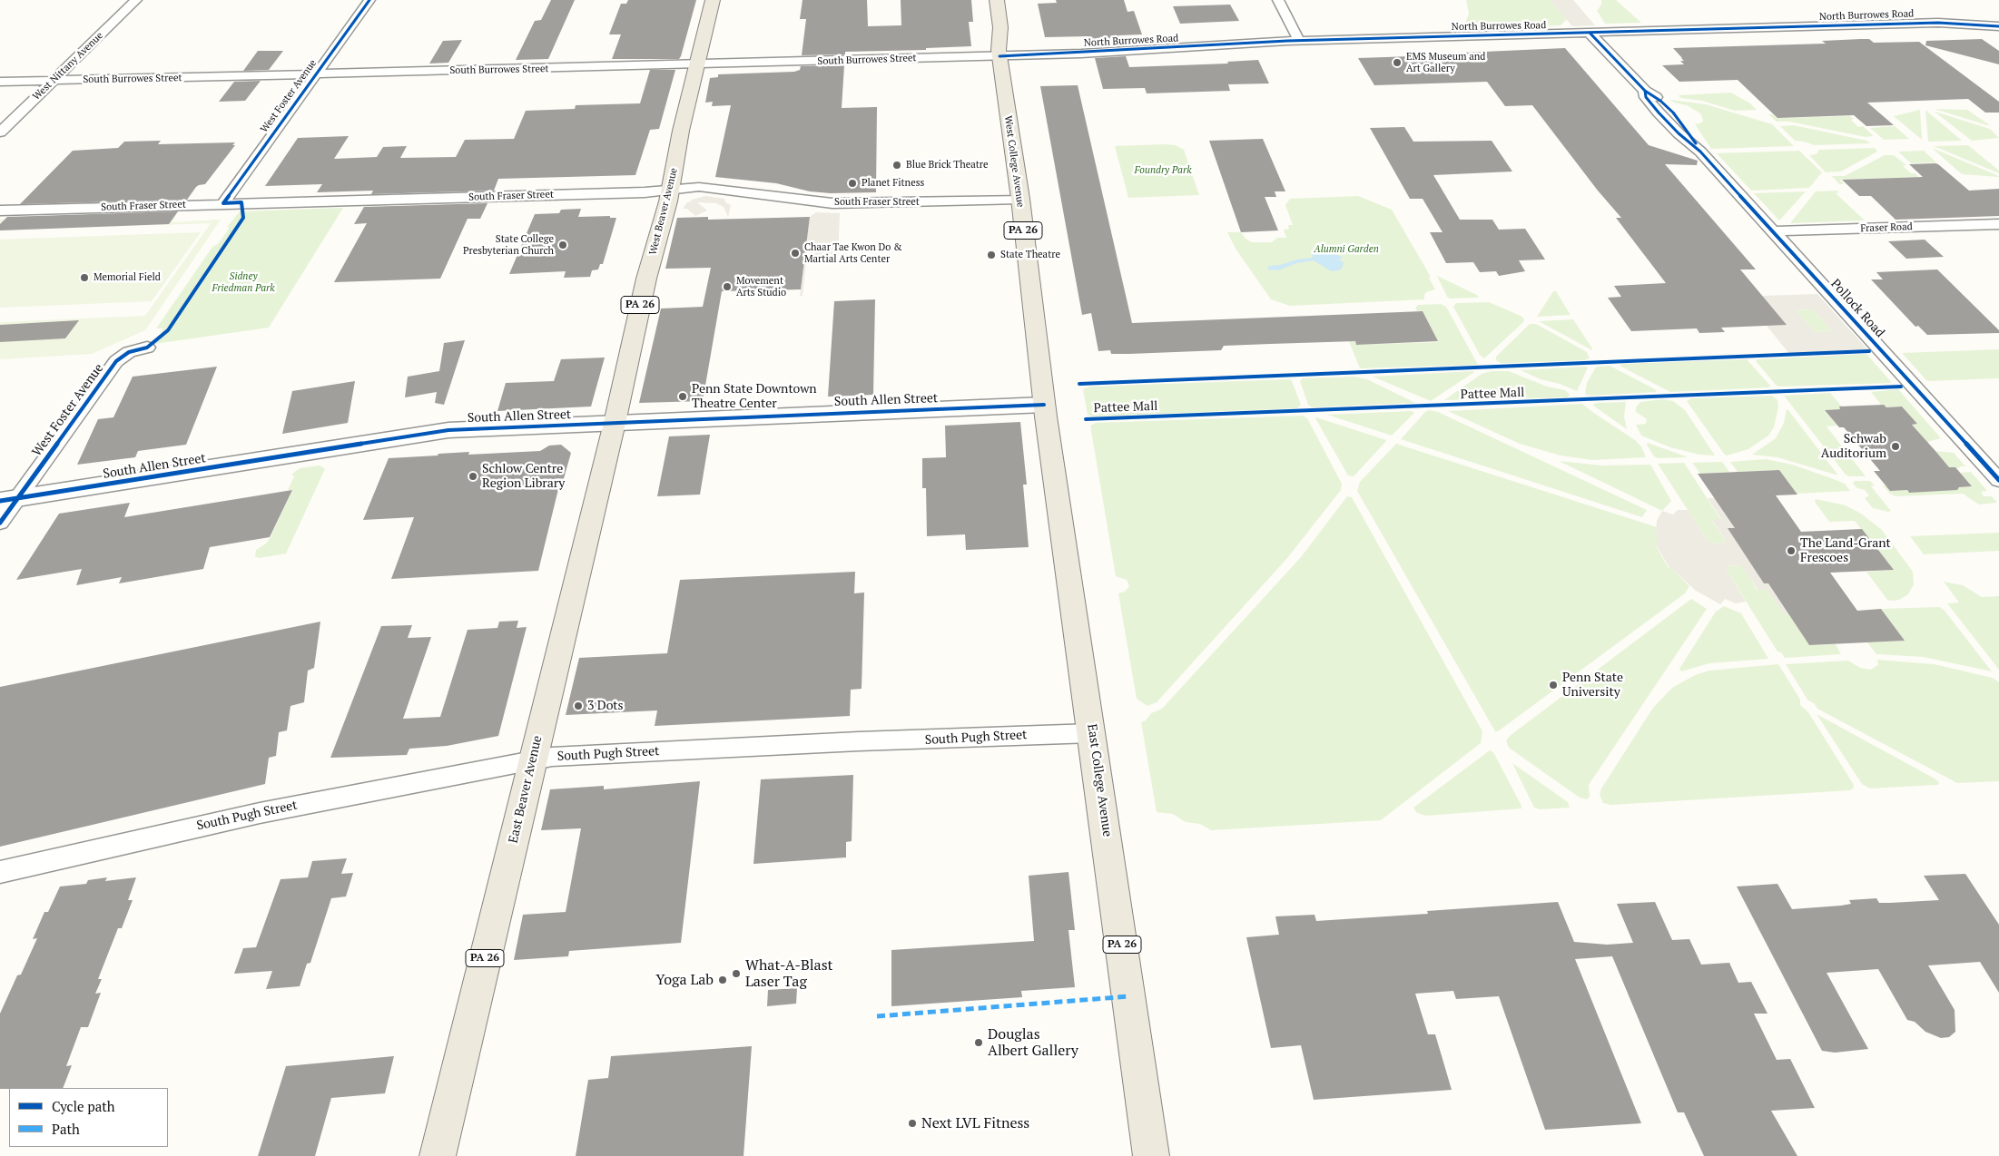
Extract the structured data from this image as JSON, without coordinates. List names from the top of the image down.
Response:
{
  "streets": {
    "main road": [
      "West College Avenue",
      "West Beaver Avenue",
      "PA 26",
      "East College Avenue",
      "East Beaver Avenue"
    ],
    "street": [
      "North Burrowes Road",
      "South Burrowes Street",
      "West Nittany Avenue",
      "West Foster Avenue",
      "South Fraser Street",
      "Fraser Road",
      "Pollock Road",
      "South Allen Street",
      "South Pugh Street"
    ],
    "cycle path": ["Pattee Mall"]
  },
  "crossings": [
    ["North Burrowes Road", "South Burrowes Street"],
    ["North Burrowes Road", "West College Avenue"],
    ["North Burrowes Road", "Pollock Road"],
    ["South Burrowes Street", "West Nittany Avenue"],
    ["South Burrowes Street", "West Foster Avenue"],
    ["South Burrowes Street", "West College Avenue"],
    ["South Burrowes Street", "West Beaver Avenue"],
    ["West Foster Avenue", "South Fraser Street"],
    ["West Foster Avenue", "South Allen Street"],
    ["West College Avenue", "South Fraser Street"],
    ["West College Avenue", "South Allen Street"],
    ["West College Avenue", "East College Avenue"],
    ["South Fraser Street", "West Beaver Avenue"],
    ["West Beaver Avenue", "South Allen Street"],
    ["West Beaver Avenue", "East Beaver Avenue"],
    ["Fraser Road", "Pollock Road"],
    ["South Allen Street", "East College Avenue"],
    ["South Allen Street", "East Beaver Avenue"],
    ["South Pugh Street", "East College Avenue"],
    ["South Pugh Street", "East Beaver Avenue"]
  ],
  "parks": ["Foundry Park", "Alumni Garden", "Sidney Friedman Park"],
  "places": [
    "EMS Museum and Art Gallery",
    "Blue Brick Theatre",
    "Planet Fitness",
    "State College Presbyterian Church",
    "Chaar Tae Kwon Do & Martial Arts Center",
    "State Theatre",
    "Memorial Field",
    "Movement Arts Studio",
    "Penn State Downtown Theatre Center",
    "Schwab Auditorium",
    "Schlow Centre Region Library",
    "The Land-Grant Frescoes",
    "Penn State University",
    "3 Dots",
    "What-A-Blast Laser Tag",
    "Yoga Lab",
    "Douglas Albert Gallery",
    "Next LVL Fitness"
  ],
  "legend": ["Cycle path", "Path"]
}
